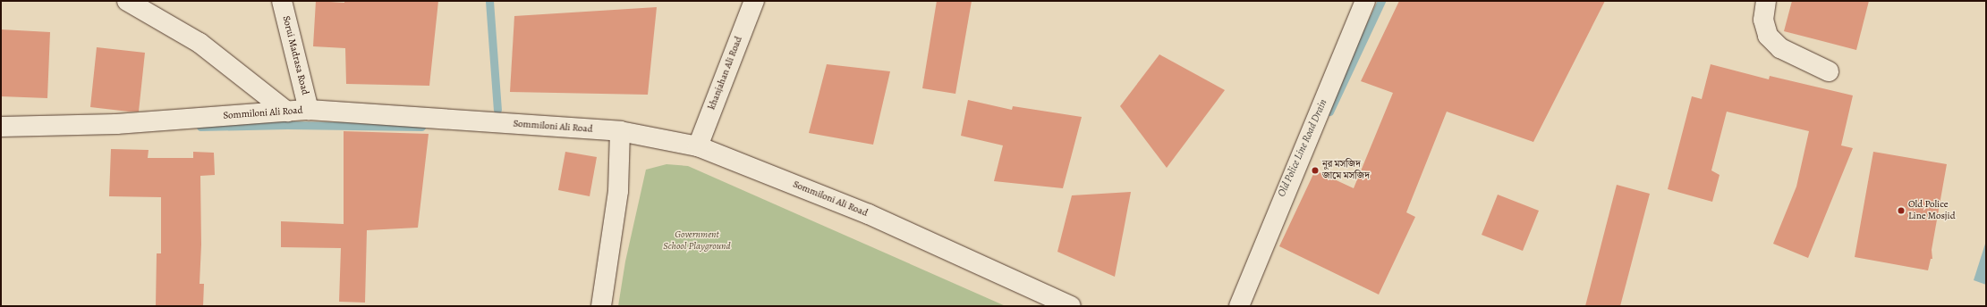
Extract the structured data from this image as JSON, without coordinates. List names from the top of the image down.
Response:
{
  "streets": {
    "street": ["Sorui Madrasa Road", "khanjahan Ali Road", "Sommiloni Ali Road"]
  },
  "crossings": [
    ["Sorui Madrasa Road", "Sommiloni Ali Road"],
    ["khanjahan Ali Road", "Sommiloni Ali Road"]
  ],
  "water": ["Old Police Line Road Drain"],
  "parks": ["Government School Playground"],
  "places": ["নুর মসজিদ জামে মসজিদ", "Old Police Line Mosjid"]
}
